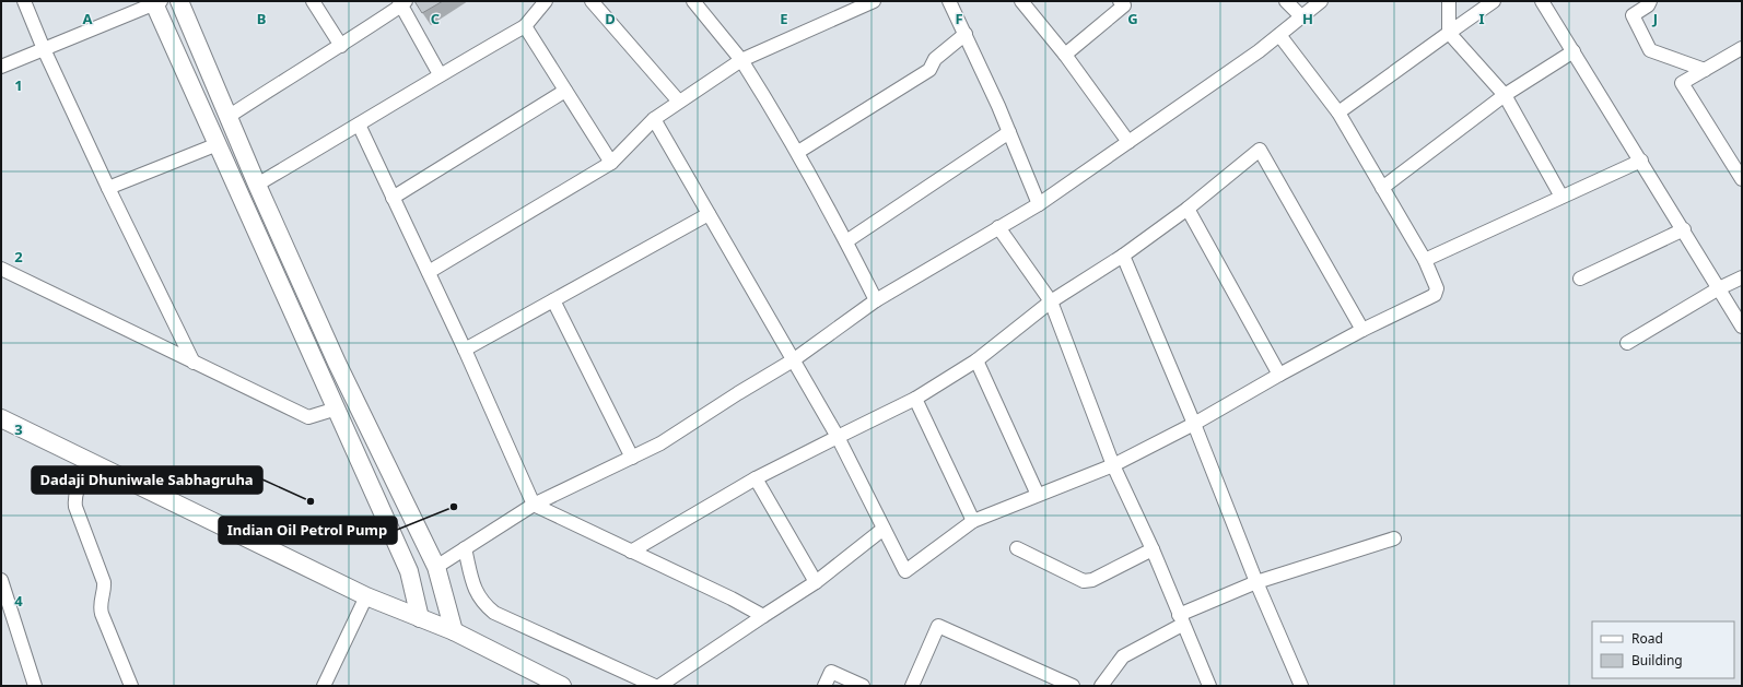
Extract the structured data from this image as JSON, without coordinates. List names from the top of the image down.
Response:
{
  "places": ["Dadaji Dhuniwale Sabhagruha", "Indian Oil Petrol Pump"],
  "legend": ["Road", "Building"],
  "grid": {
    "columns": [
      "A",
      "B",
      "C",
      "D",
      "E",
      "F",
      "G",
      "H",
      "I",
      "J"
    ],
    "rows": [
      "1",
      "2",
      "3",
      "4"
    ]
  }
}
